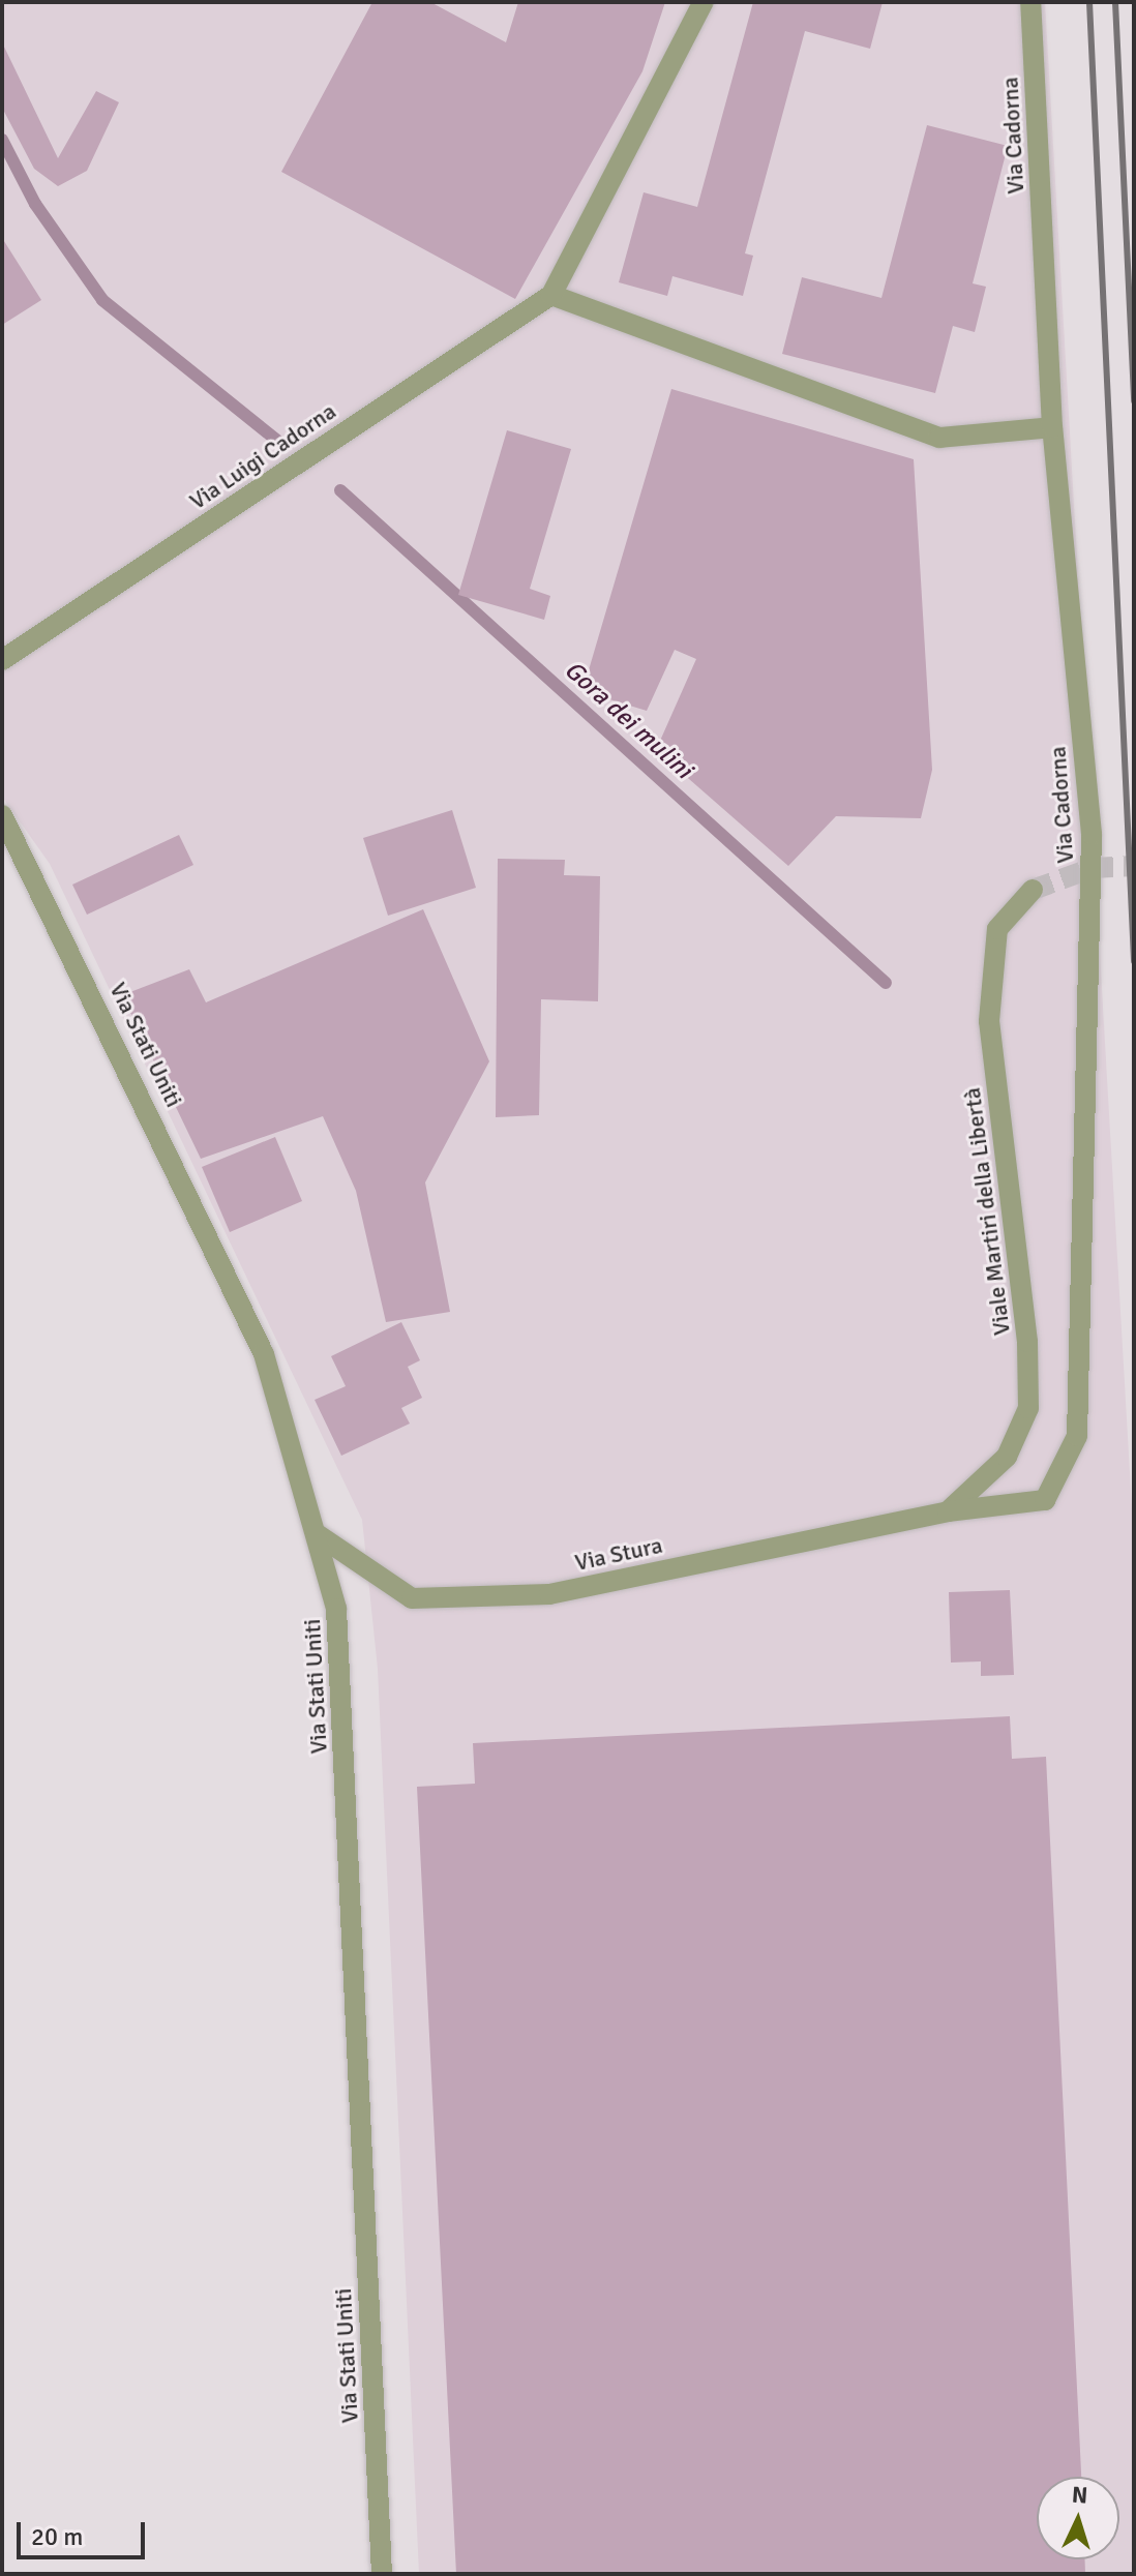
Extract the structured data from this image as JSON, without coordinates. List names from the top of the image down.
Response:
{
  "streets": {
    "street": [
      "Via Cadorna",
      "Via Luigi Cadorna",
      "Via Stati Uniti",
      "Viale Martiri della Libertà",
      "Via Stura"
    ]
  },
  "crossings": [
    ["Via Cadorna", "Viale Martiri della Libertà"],
    ["Via Cadorna", "Via Stura"],
    ["Via Stati Uniti", "Via Stura"],
    ["Viale Martiri della Libertà", "Via Stura"]
  ],
  "water": ["Gora dei mulini"],
  "scale_bar": "20 m",
  "north": "top"
}
